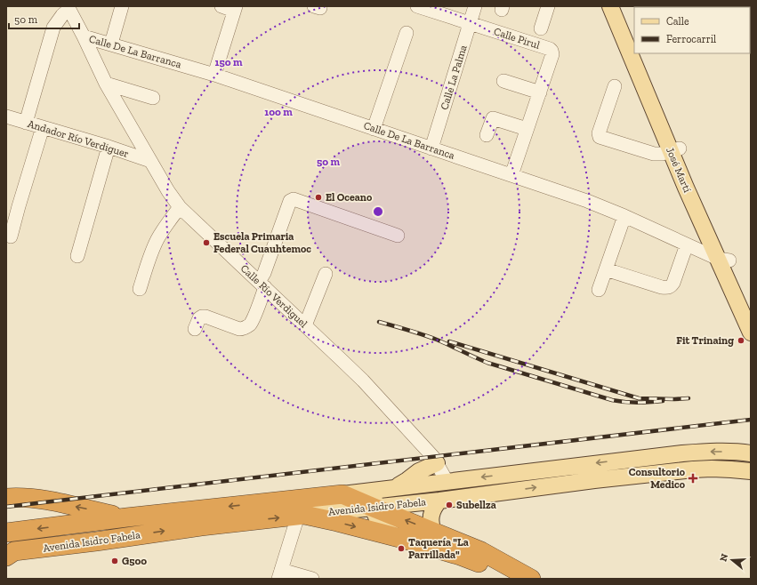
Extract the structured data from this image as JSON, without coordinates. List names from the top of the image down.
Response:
{
  "streets": {
    "highway": ["Avenida Isidro Fabela"],
    "main road": ["José Martí"],
    "street": [
      "Calle Pirul",
      "Calle De La Barranca",
      "Calle La Palma",
      "Andador Río Verdiguer",
      "Calle Río Verdiguel"
    ]
  },
  "crossings": [
    ["Calle Pirul", "Calle De La Barranca"],
    ["Calle Pirul", "Calle La Palma"],
    ["Calle De La Barranca", "Calle La Palma"],
    ["Calle De La Barranca", "José Martí"],
    ["Calle De La Barranca", "Calle Río Verdiguel"],
    ["Andador Río Verdiguer", "Calle Río Verdiguel"],
    ["Calle Río Verdiguel", "Avenida Isidro Fabela"]
  ],
  "places": {
    "other": [
      "El Oceano",
      "Escuela Primaria Federal Cuauhtemoc",
      "Fit Trinaing",
      "Subellza",
      "Taquería \"La Parrillada\"",
      "G500"
    ],
    "health": ["Consultorio Medico"]
  },
  "legend": ["Calle", "Ferrocarril"],
  "scale_bar": "50 m",
  "north": "left",
  "rings": ["150 m", "100 m", "50 m"]
}
